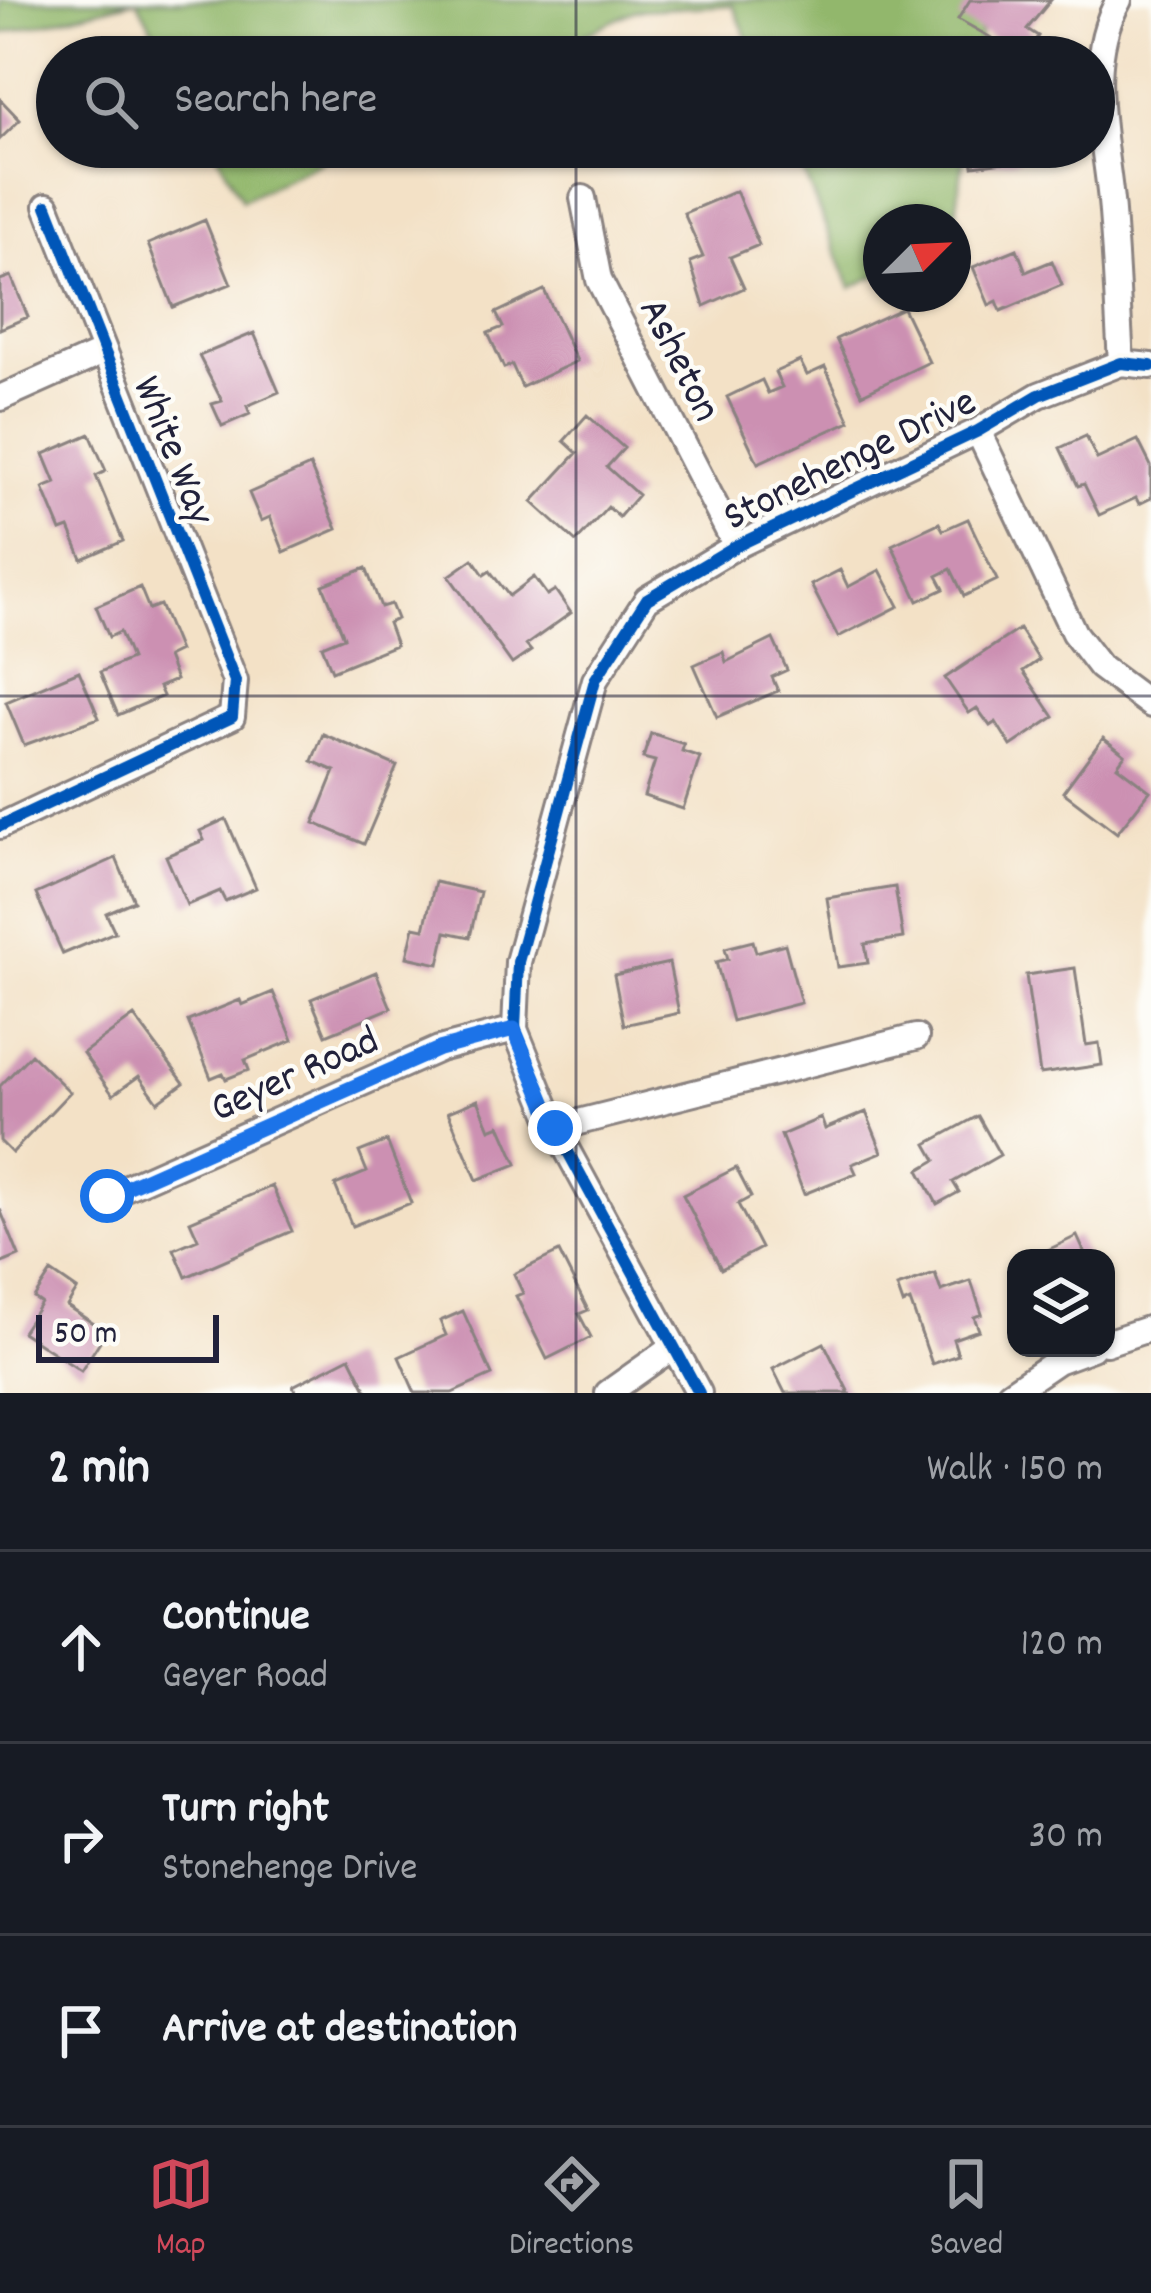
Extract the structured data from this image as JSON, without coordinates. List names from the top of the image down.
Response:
{
  "streets": {
    "street": [
      "Asheton",
      "White Way",
      "Stonehenge Drive",
      "Geyer Road"
    ]
  },
  "crossings": [
    ["Asheton", "Stonehenge Drive"],
    ["Stonehenge Drive", "Geyer Road"]
  ],
  "scale_bar": "50 m",
  "north": "top right",
  "page": {
    "search": "Search here",
    "scale": "50 m",
    "heading": ["2 min", "Walk · 150 m"],
    "list": [
      ["Continue", "Geyer Road", "120 m"],
      ["Turn right", "Stonehenge Drive", "30 m"],
      "Arrive at destination"
    ],
    "nav": ["Map", "Directions", "Saved"]
  }
}
